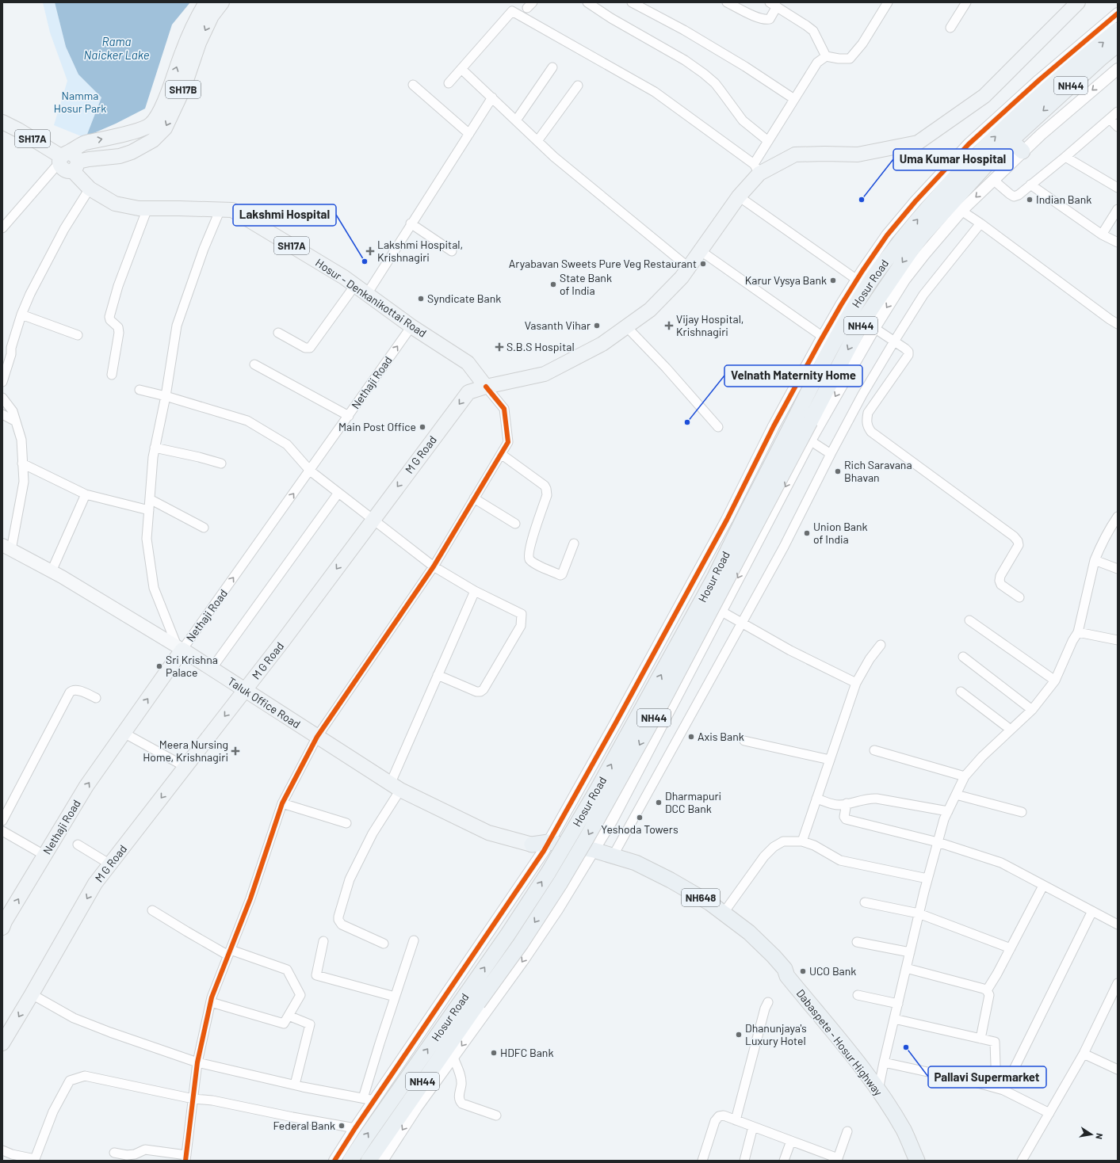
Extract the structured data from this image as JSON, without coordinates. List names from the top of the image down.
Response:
{
  "streets": {
    "highway": [
      "NH44",
      "Hosur Road",
      "NH648",
      "Dabaspete - Hosur Highway"
    ],
    "main road": [
      "SH17B",
      "SH17A",
      "Hosur - Denkanikottai Road",
      "Nethaji Road",
      "M G Road",
      "Taluk Office Road"
    ]
  },
  "crossings": [
    ["SH17B", "Hosur - Denkanikottai Road"],
    ["Hosur - Denkanikottai Road", "Nethaji Road"],
    ["Hosur - Denkanikottai Road", "M G Road"],
    ["Nethaji Road", "Taluk Office Road"],
    ["M G Road", "Taluk Office Road"],
    ["Taluk Office Road", "Dabaspete - Hosur Highway"]
  ],
  "one_way": ["M G Road"],
  "water": ["Rama Naicker Lake"],
  "parks": ["Namma Hosur Park"],
  "places": {
    "other": [
      "Uma Kumar Hospital",
      "Indian Bank",
      "Lakshmi Hospital",
      "Aryabavan Sweets Pure Veg Restaurant",
      "Karur Vysya Bank",
      "State Bank of India",
      "Syndicate Bank",
      "Vasanth Vihar",
      "Velnath Maternity Home",
      "Main Post Office",
      "Rich Saravana Bhavan",
      "Union Bank of India",
      "Sri Krishna Palace",
      "Axis Bank",
      "Dharmapuri DCC Bank",
      "Yeshoda Towers",
      "UCO Bank",
      "Dhanunjaya's Luxury Hotel",
      "Pallavi Supermarket",
      "HDFC Bank",
      "Federal Bank"
    ],
    "health": [
      "Lakshmi Hospital, Krishnagiri",
      "Vijay Hospital, Krishnagiri",
      "S.B.S Hospital",
      "Meera Nursing Home, Krishnagiri"
    ]
  },
  "north": "right"
}
